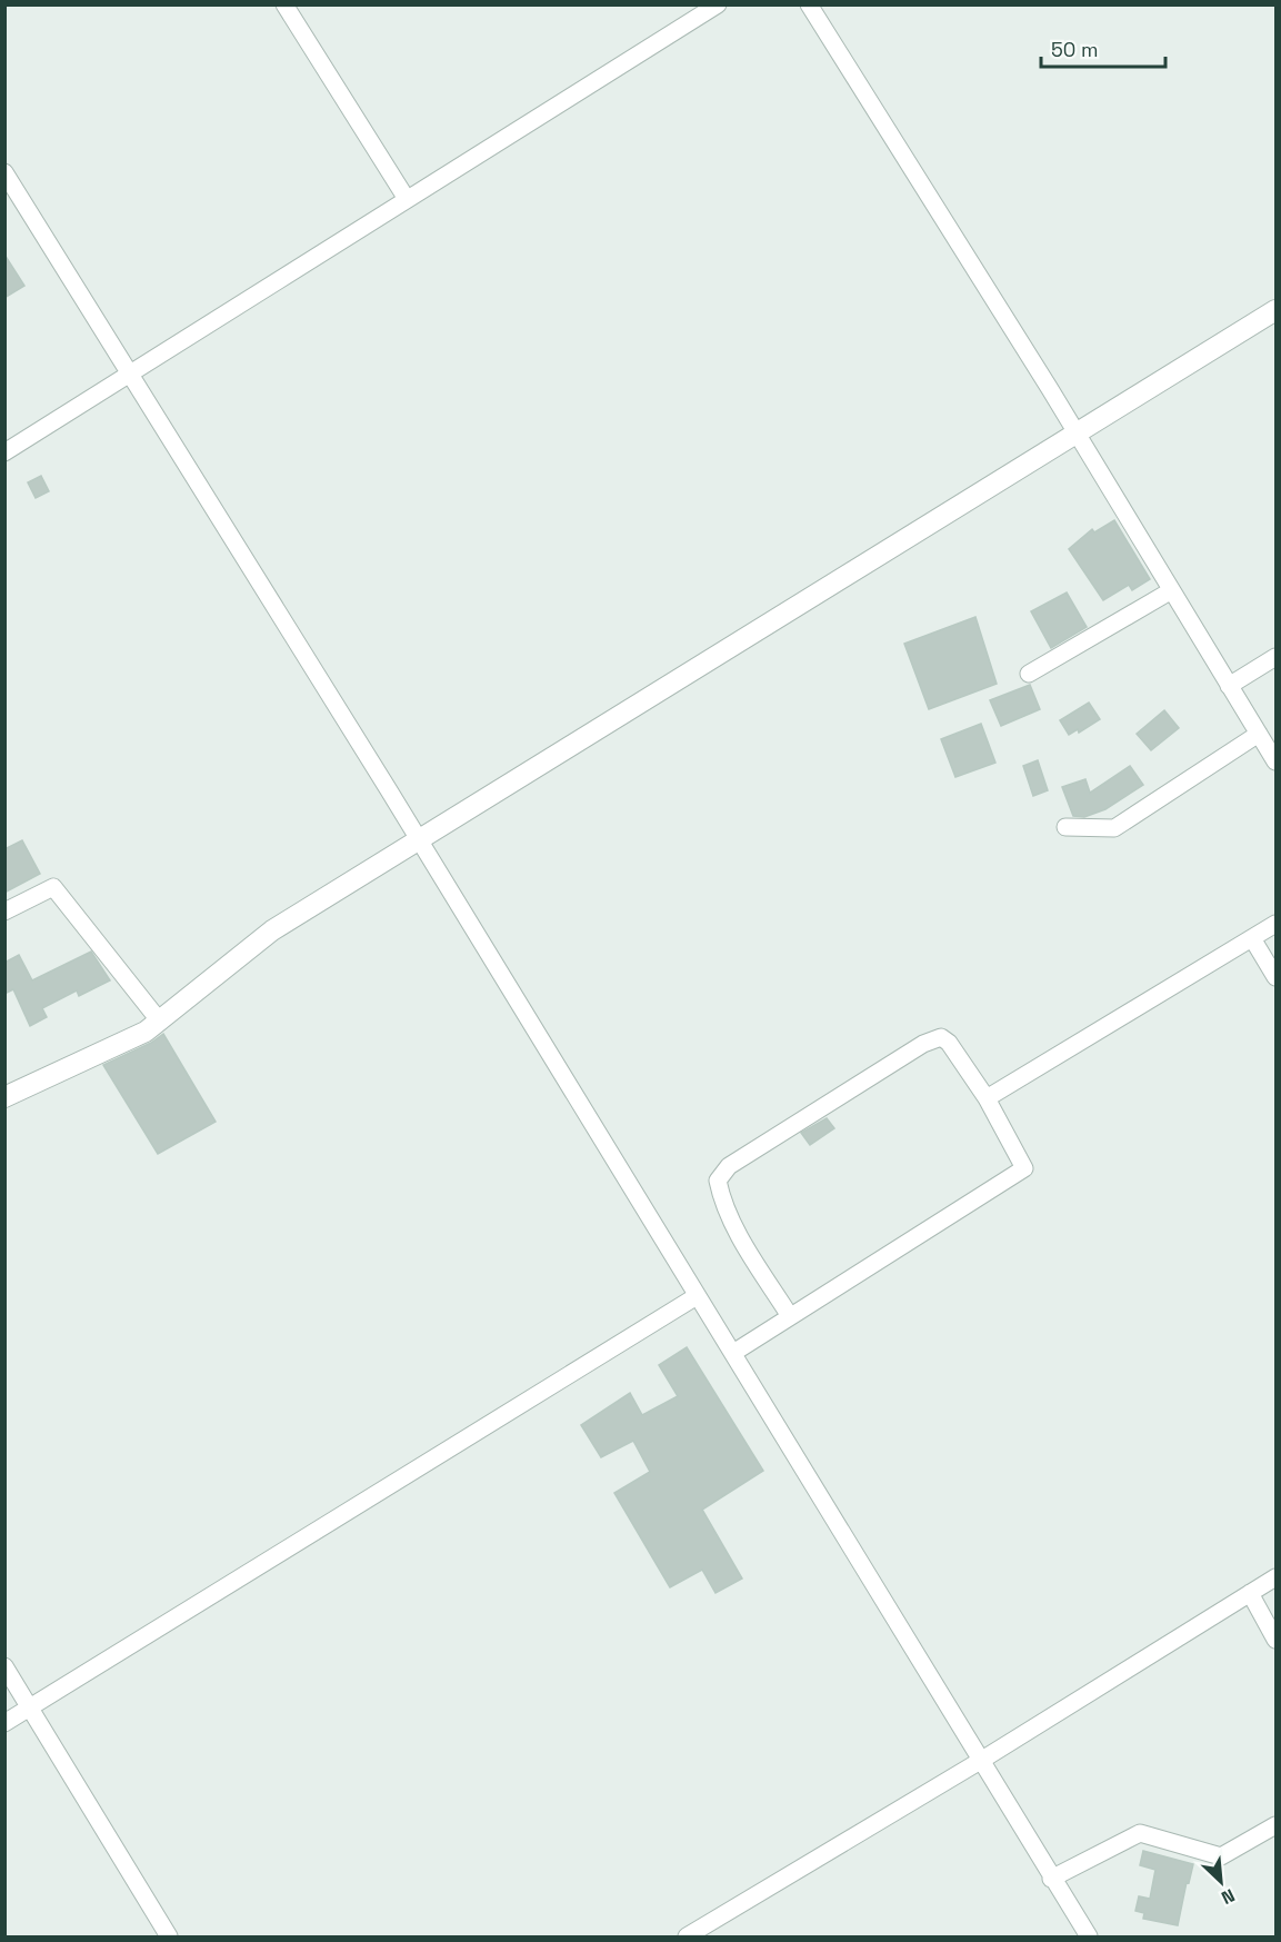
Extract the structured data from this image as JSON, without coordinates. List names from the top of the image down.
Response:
{
  "scale_bar": "50 m",
  "north": "bottom right"
}
